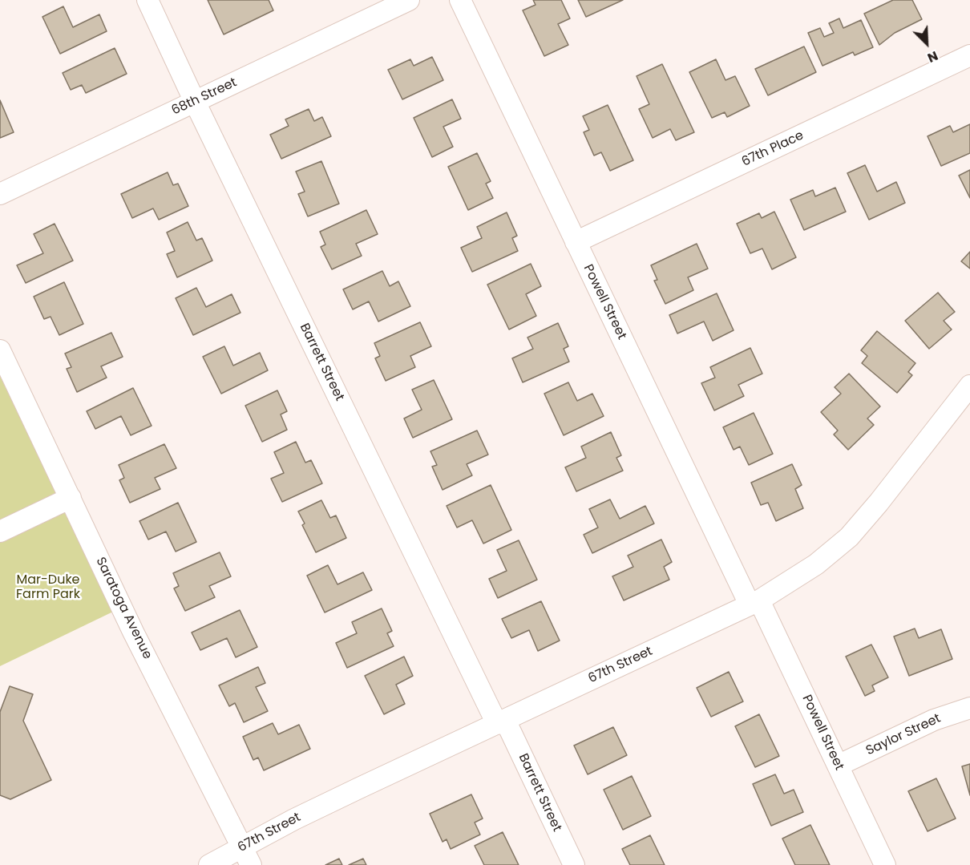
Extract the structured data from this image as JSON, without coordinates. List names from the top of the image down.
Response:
{
  "streets": {
    "street": [
      "68th Street",
      "67th Place",
      "Powell Street",
      "Barrett Street",
      "Saratoga Avenue",
      "67th Street",
      "Saylor Street"
    ]
  },
  "crossings": [
    ["68th Street", "Barrett Street"],
    ["67th Place", "Powell Street"],
    ["Powell Street", "67th Street"],
    ["Powell Street", "Saylor Street"],
    ["Barrett Street", "67th Street"],
    ["Saratoga Avenue", "67th Street"]
  ],
  "parks": ["Mar-Duke Farm Park"],
  "north": "bottom right"
}
